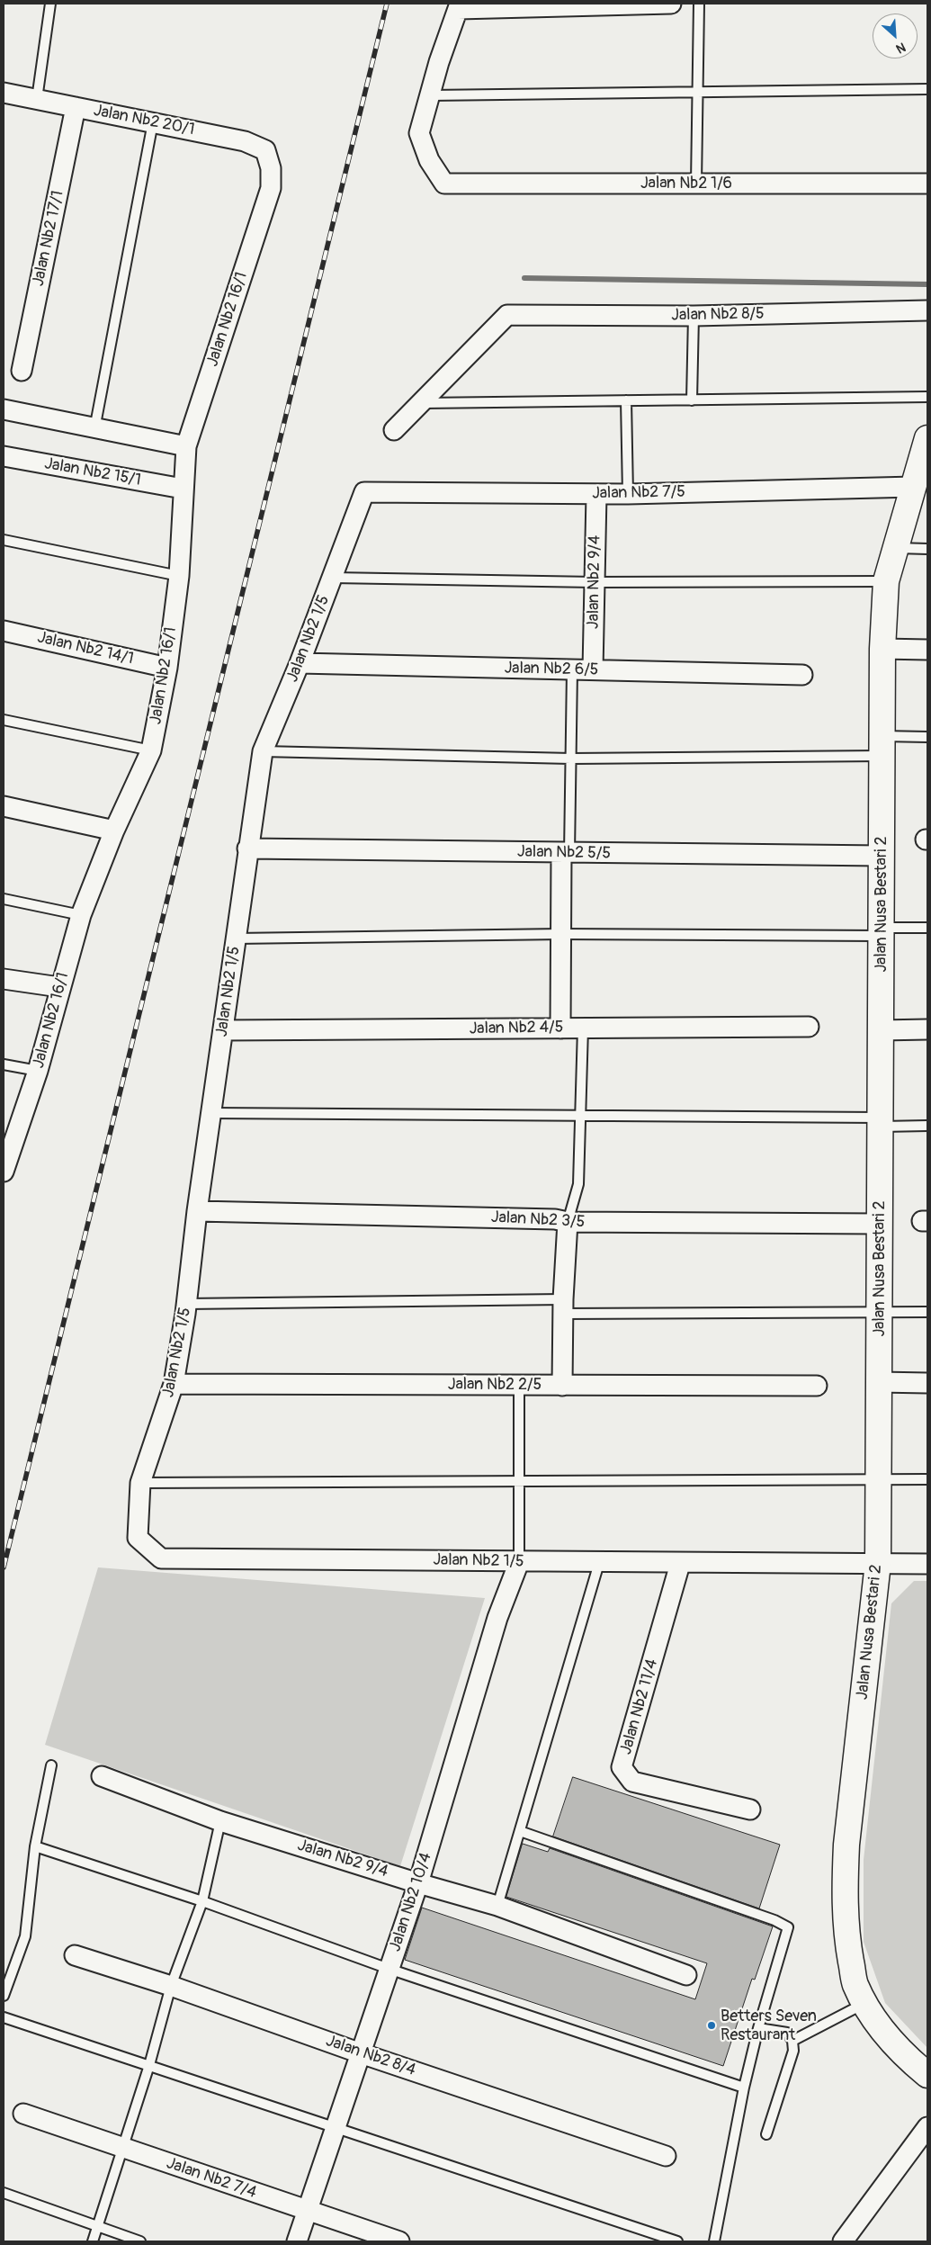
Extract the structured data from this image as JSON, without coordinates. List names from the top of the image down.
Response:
{
  "streets": {
    "street": [
      "Jalan Nb2 20/1",
      "Jalan Nb2 1/6",
      "Jalan Nb2 17/1",
      "Jalan Nb2 8/5",
      "Jalan Nb2 16/1",
      "Jalan Nb2 15/1",
      "Jalan Nb2 7/5",
      "Jalan Nb2 9/4",
      "Jalan Nb2 1/5",
      "Jalan Nb2 14/1",
      "Jalan Nb2 6/5",
      "Jalan Nb2 5/5",
      "Jalan Nusa Bestari 2",
      "Jalan Nb2 4/5",
      "Jalan Nb2 3/5",
      "Jalan Nb2 2/5",
      "Jalan Nb2 11/4",
      "Jalan Nb2 10/4",
      "Jalan Nb2 8/4",
      "Jalan Nb2 7/4"
    ]
  },
  "crossings": [
    ["Jalan Nb2 20/1", "Jalan Nb2 17/1"],
    ["Jalan Nb2 20/1", "Jalan Nb2 16/1"],
    ["Jalan Nb2 16/1", "Jalan Nb2 15/1"],
    ["Jalan Nb2 16/1", "Jalan Nb2 14/1"],
    ["Jalan Nb2 7/5", "Jalan Nb2 9/4"],
    ["Jalan Nb2 7/5", "Jalan Nb2 1/5"],
    ["Jalan Nb2 7/5", "Jalan Nusa Bestari 2"],
    ["Jalan Nb2 9/4", "Jalan Nb2 6/5"],
    ["Jalan Nb2 9/4", "Jalan Nb2 10/4"],
    ["Jalan Nb2 1/5", "Jalan Nb2 6/5"],
    ["Jalan Nb2 1/5", "Jalan Nb2 5/5"],
    ["Jalan Nb2 1/5", "Jalan Nusa Bestari 2"],
    ["Jalan Nb2 1/5", "Jalan Nb2 4/5"],
    ["Jalan Nb2 1/5", "Jalan Nb2 3/5"],
    ["Jalan Nb2 1/5", "Jalan Nb2 2/5"],
    ["Jalan Nb2 1/5", "Jalan Nb2 11/4"],
    ["Jalan Nb2 1/5", "Jalan Nb2 10/4"],
    ["Jalan Nb2 5/5", "Jalan Nusa Bestari 2"],
    ["Jalan Nusa Bestari 2", "Jalan Nb2 3/5"],
    ["Jalan Nb2 10/4", "Jalan Nb2 8/4"],
    ["Jalan Nb2 10/4", "Jalan Nb2 7/4"]
  ],
  "places": ["Betters Seven Restaurant"],
  "north": "bottom right"
}
